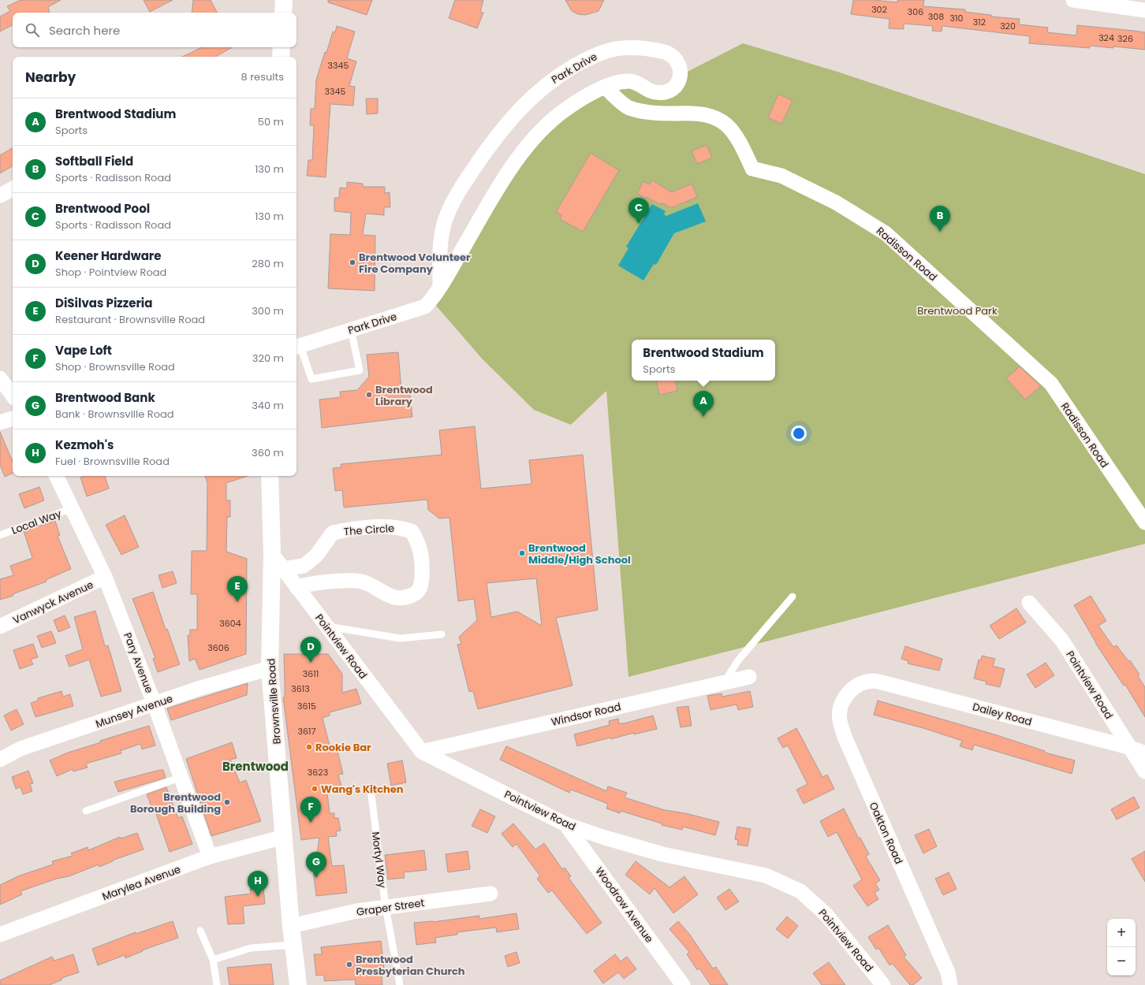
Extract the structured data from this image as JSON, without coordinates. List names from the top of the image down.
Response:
{
  "streets": {
    "main road": ["Brownsville Road"],
    "street": [
      "Park Drive",
      "Radisson Road",
      "The Circle",
      "Vanwyck Avenue",
      "Pointview Road",
      "Pary Avenue",
      "Munsey Avenue",
      "Windsor Road",
      "Dailey Road",
      "Oakton Road",
      "Marylea Avenue",
      "Woodrow Avenue",
      "Graper Street"
    ],
    "lane": ["Local Way", "Mortyl Way"]
  },
  "crossings": [
    ["Park Drive", "Radisson Road"],
    ["Local Way", "Pary Avenue"],
    ["The Circle", "Pointview Road"],
    ["Vanwyck Avenue", "Pary Avenue"],
    ["Pointview Road", "Brownsville Road"],
    ["Pointview Road", "Windsor Road"],
    ["Pointview Road", "Dailey Road"],
    ["Pointview Road", "Woodrow Avenue"],
    ["Pary Avenue", "Munsey Avenue"],
    ["Pary Avenue", "Marylea Avenue"],
    ["Brownsville Road", "Munsey Avenue"],
    ["Brownsville Road", "Marylea Avenue"],
    ["Brownsville Road", "Graper Street"],
    ["Dailey Road", "Oakton Road"],
    ["Mortyl Way", "Graper Street"]
  ],
  "districts": ["Brentwood"],
  "parks": ["Brentwood Park"],
  "places": [
    "Brentwood Volunteer Fire Company",
    "Brentwood Library",
    "Brentwood Middle/High School",
    "Rookie Bar",
    "Wang's Kitchen",
    "Brentwood Borough Building",
    "Brentwood Presbyterian Church"
  ],
  "house_numbers": [
    "302",
    "306",
    "308",
    "310",
    "312",
    "320",
    "324",
    "326",
    "3345",
    "3345",
    "3604",
    "3606",
    "3611",
    "3613",
    "3615",
    "3617",
    "3623"
  ],
  "page": {
    "search": "Search here",
    "heading": ["Nearby", "8 results"],
    "list": [
      {
        "mark": "A",
        "name": "Brentwood Stadium",
        "note": "Sports",
        "value": "50 m"
      },
      {
        "mark": "B",
        "name": "Softball Field",
        "note": "Sports · Radisson Road",
        "value": "130 m"
      },
      {
        "mark": "C",
        "name": "Brentwood Pool",
        "note": "Sports · Radisson Road",
        "value": "130 m"
      },
      {
        "mark": "D",
        "name": "Keener Hardware",
        "note": "Shop · Pointview Road",
        "value": "280 m"
      },
      {
        "mark": "E",
        "name": "DiSilvas Pizzeria",
        "note": "Restaurant · Brownsville Road",
        "value": "300 m"
      },
      {
        "mark": "F",
        "name": "Vape Loft",
        "note": "Shop · Brownsville Road",
        "value": "320 m"
      },
      {
        "mark": "G",
        "name": "Brentwood Bank",
        "note": "Bank · Brownsville Road",
        "value": "340 m"
      },
      {
        "mark": "H",
        "name": "Kezmoh's",
        "note": "Fuel · Brownsville Road",
        "value": "360 m"
      }
    ],
    "pins": [
      "C",
      "B",
      "A",
      "E",
      "D",
      "F",
      "G",
      "H"
    ],
    "popup": ["Brentwood Stadium", "Sports"],
    "map_buttons": ["+", "−"]
  }
}
